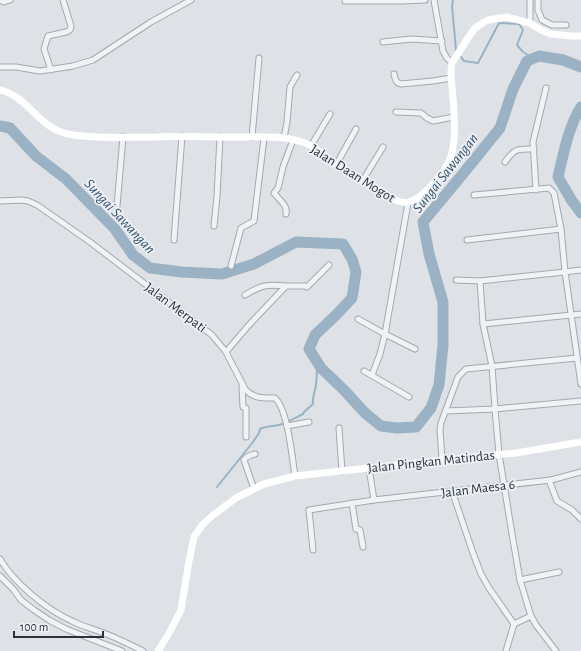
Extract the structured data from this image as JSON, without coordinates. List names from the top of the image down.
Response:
{
  "streets": {
    "main road": ["Jalan Daan Mogot", "Jalan Pingkan Matindas"],
    "street": ["Jalan Merpati", "Jalan Maesa 6"]
  },
  "water": ["Sungai Sawangan"],
  "scale_bar": "100 m"
}
